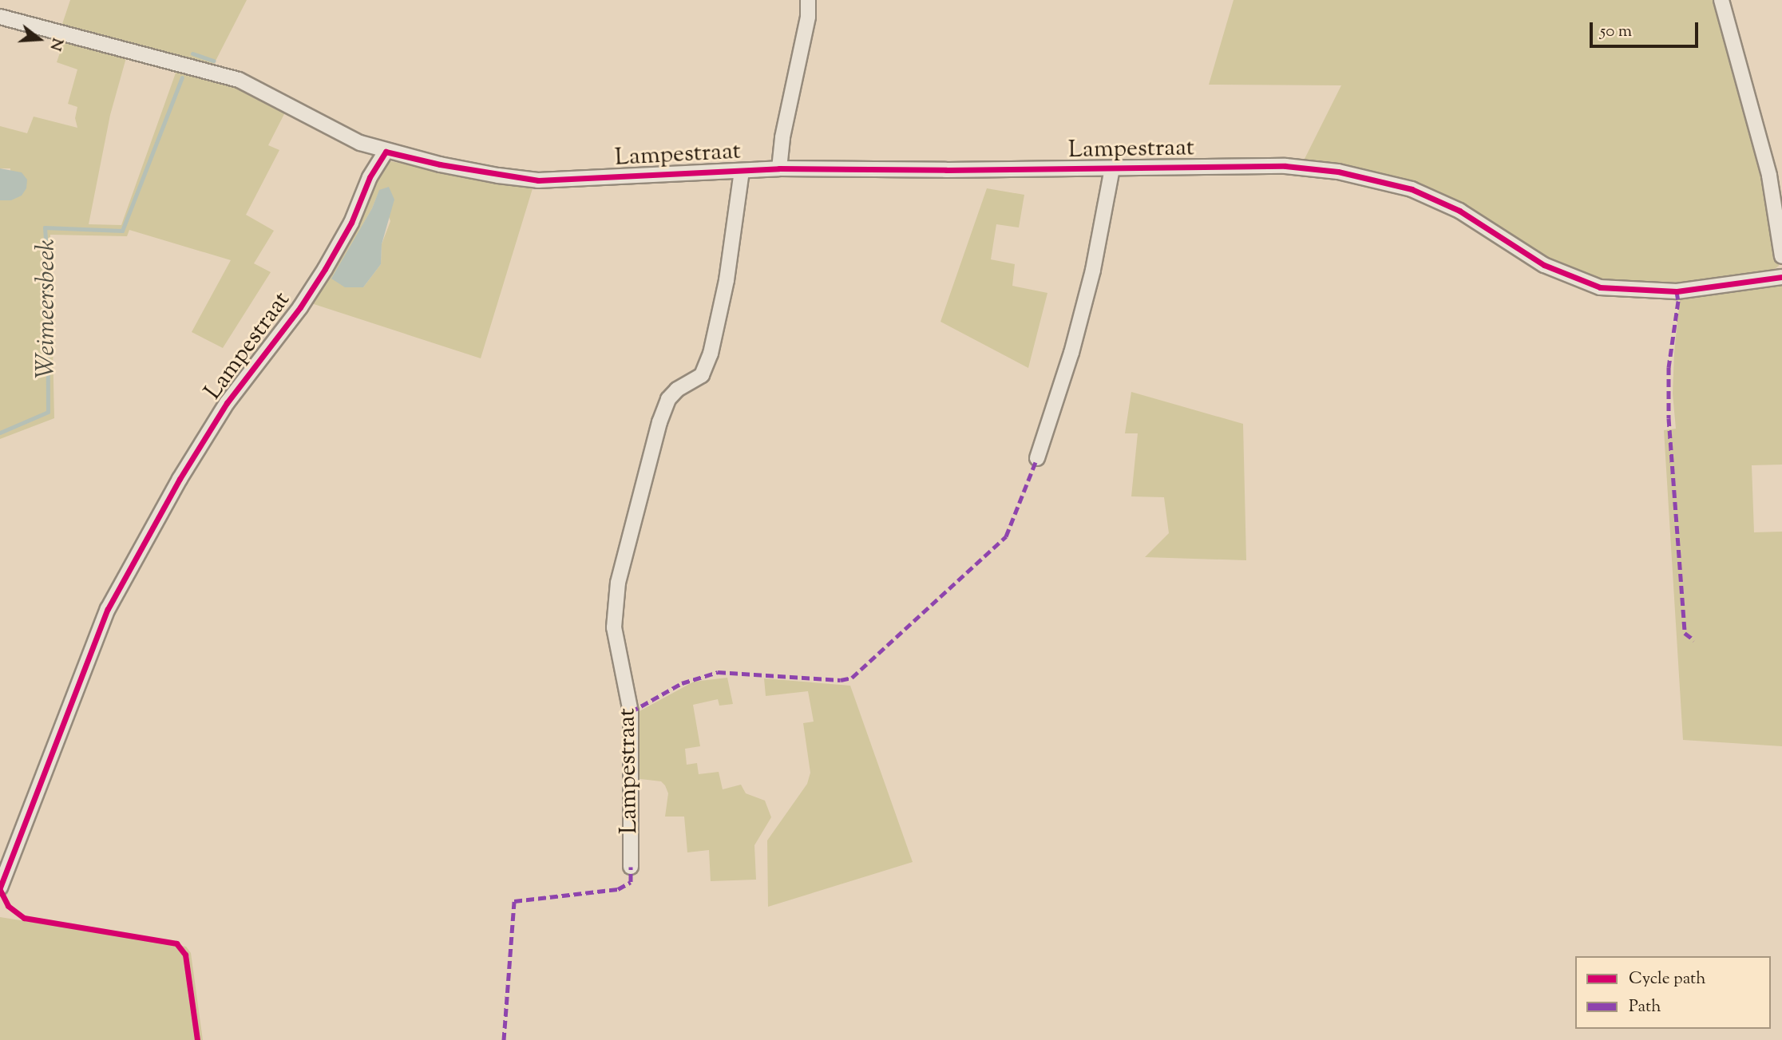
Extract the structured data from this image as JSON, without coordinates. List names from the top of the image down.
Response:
{
  "streets": {
    "street": ["Lampestraat"]
  },
  "water": ["Weimeersbeek"],
  "legend": ["Cycle path", "Path"],
  "scale_bar": "50 m",
  "north": "right"
}
